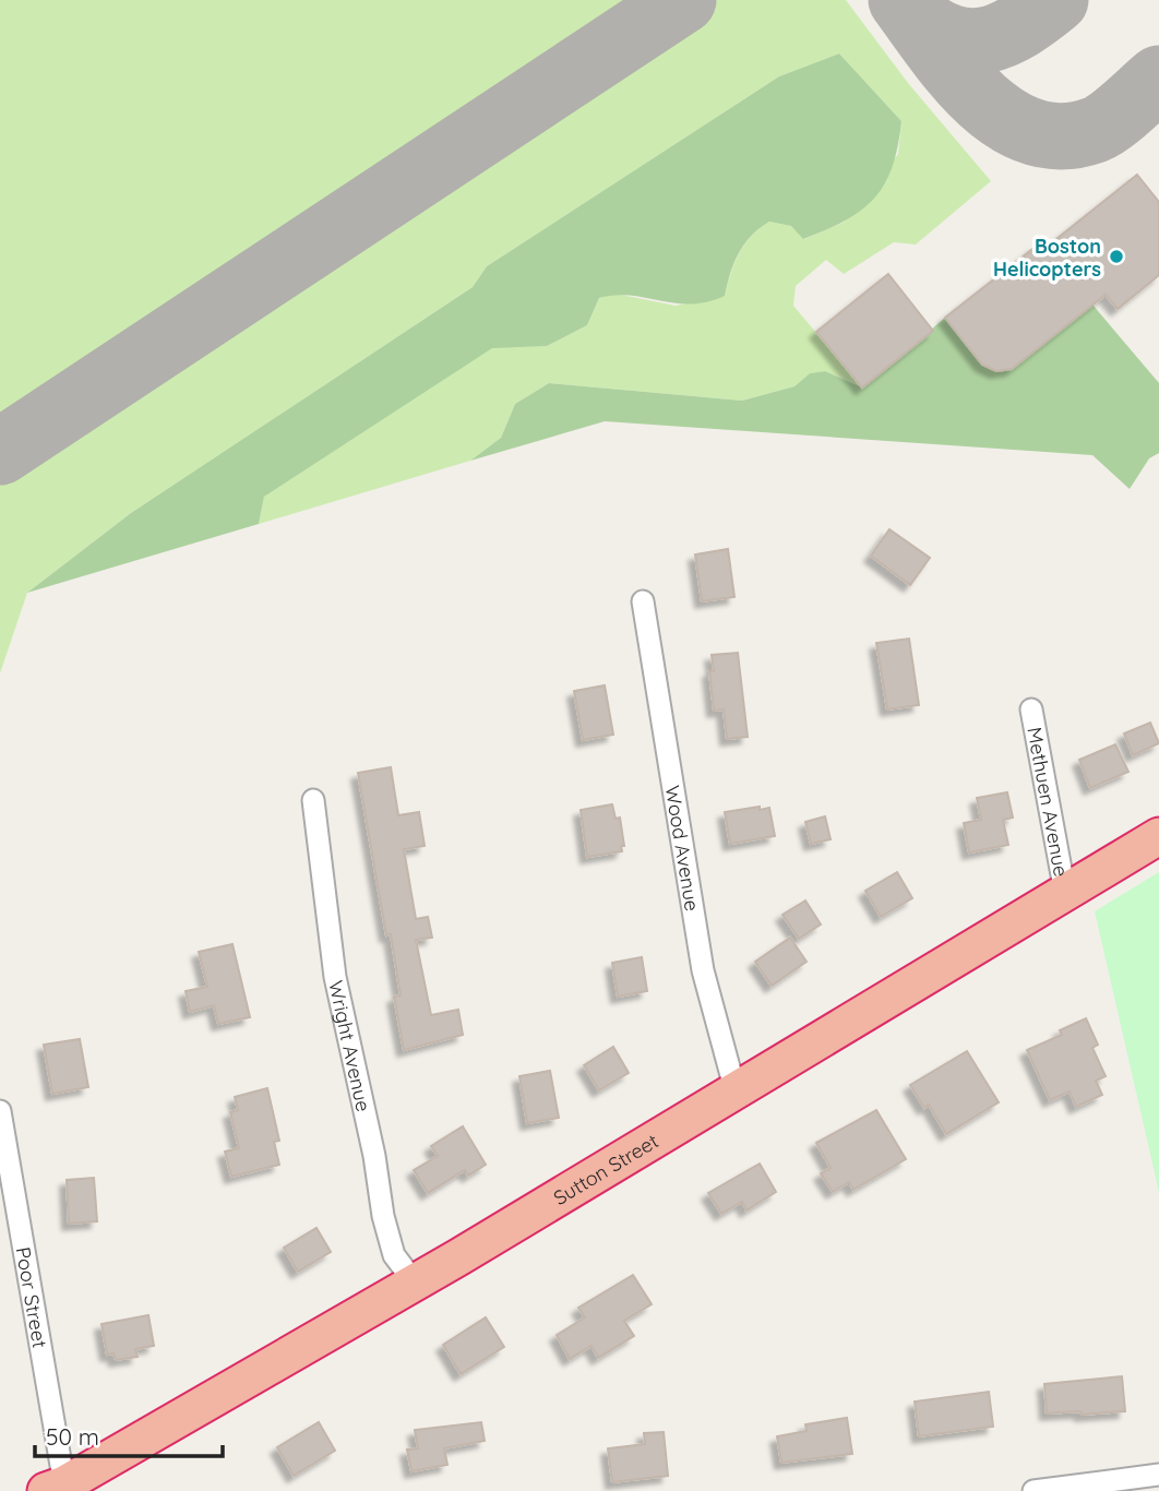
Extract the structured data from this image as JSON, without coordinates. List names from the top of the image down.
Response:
{
  "streets": {
    "highway": ["Sutton Street"],
    "street": [
      "Methuen Avenue",
      "Wood Avenue",
      "Wright Avenue",
      "Poor Street"
    ]
  },
  "crossings": [
    ["Methuen Avenue", "Sutton Street"],
    ["Wood Avenue", "Sutton Street"],
    ["Wright Avenue", "Sutton Street"],
    ["Sutton Street", "Poor Street"]
  ],
  "places": ["Boston Helicopters"],
  "scale_bar": "50 m"
}
